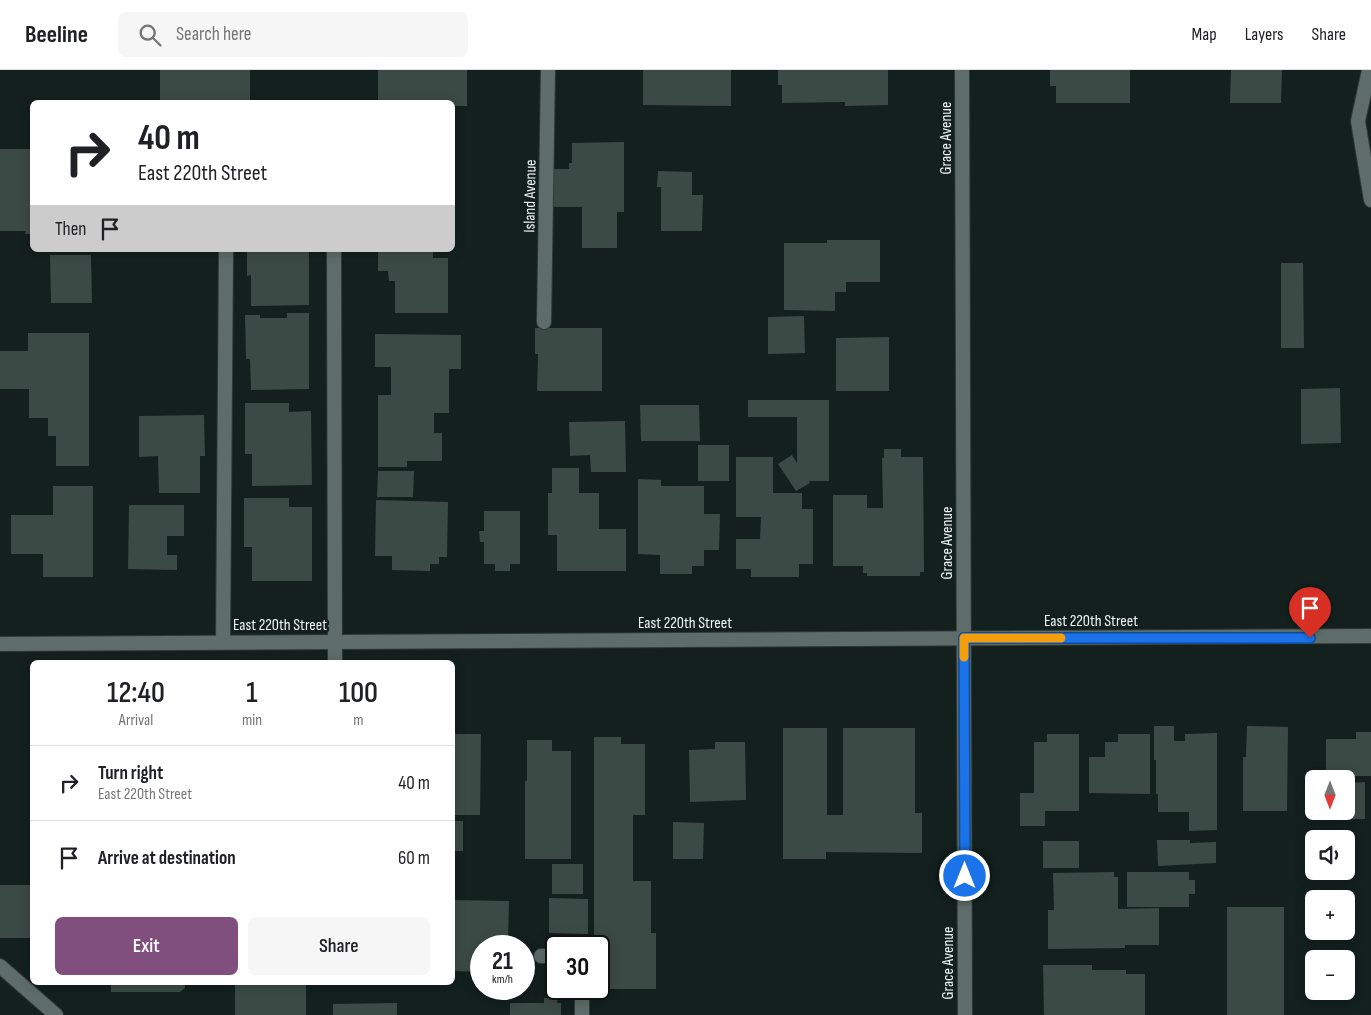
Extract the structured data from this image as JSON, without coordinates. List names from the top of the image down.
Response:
{
  "streets": {
    "street": ["Grace Avenue", "Island Avenue", "East 220th Street"]
  },
  "crossings": [
    ["Grace Avenue", "East 220th Street"]
  ],
  "north": "bottom",
  "page": {
    "header": "Beeline",
    "search": "Search here",
    "nav": ["Map", "Layers", "Share"],
    "turn": ["40 m", "East 220th Street"],
    "then": "Then",
    "eta": [
      "12:40",
      "Arrival",
      "1",
      "min",
      "100",
      "m"
    ],
    "list": [
      {
        "name": "Turn right",
        "note": "East 220th Street",
        "value": "40 m"
      },
      {
        "name": "Arrive at destination",
        "value": "60 m"
      }
    ],
    "map_buttons": ["+", "−"],
    "buttons": ["Exit", "Share"],
    "speed": "21 km/h",
    "limit": "30"
  }
}
